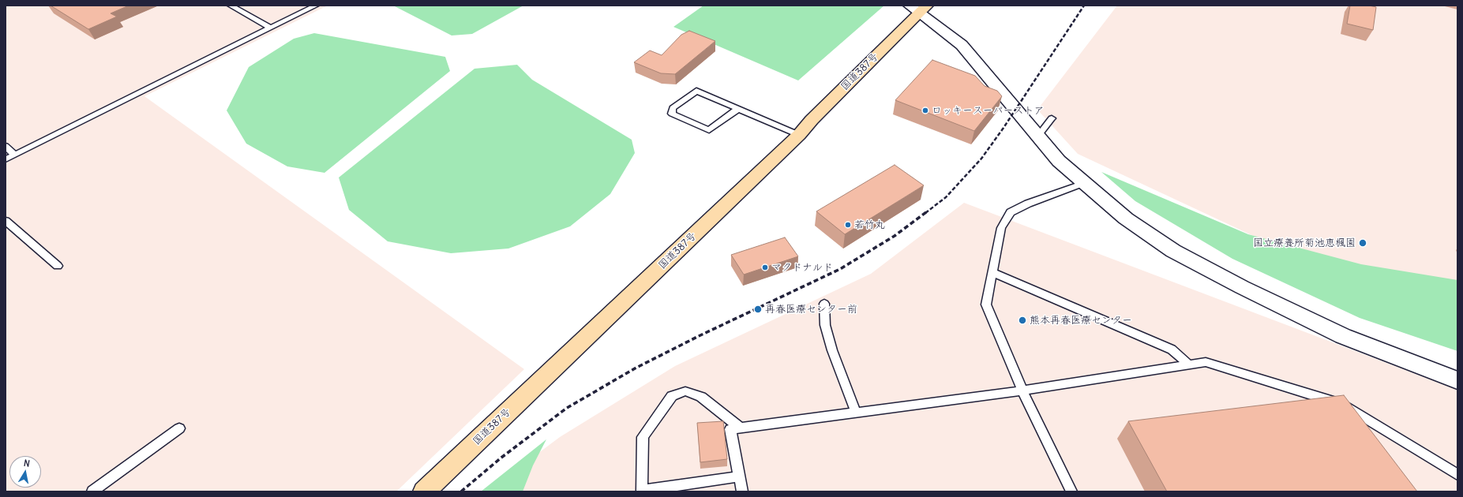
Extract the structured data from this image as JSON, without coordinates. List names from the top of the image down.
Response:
{
  "streets": {
    "highway": ["国道387号"]
  },
  "places": [
    "ロッキースーパーストア",
    "若竹丸",
    "国立療養所菊池恵楓園",
    "マクドナルド",
    "再春医療センター前",
    "熊本再春医療センター"
  ],
  "north": "top"
}
